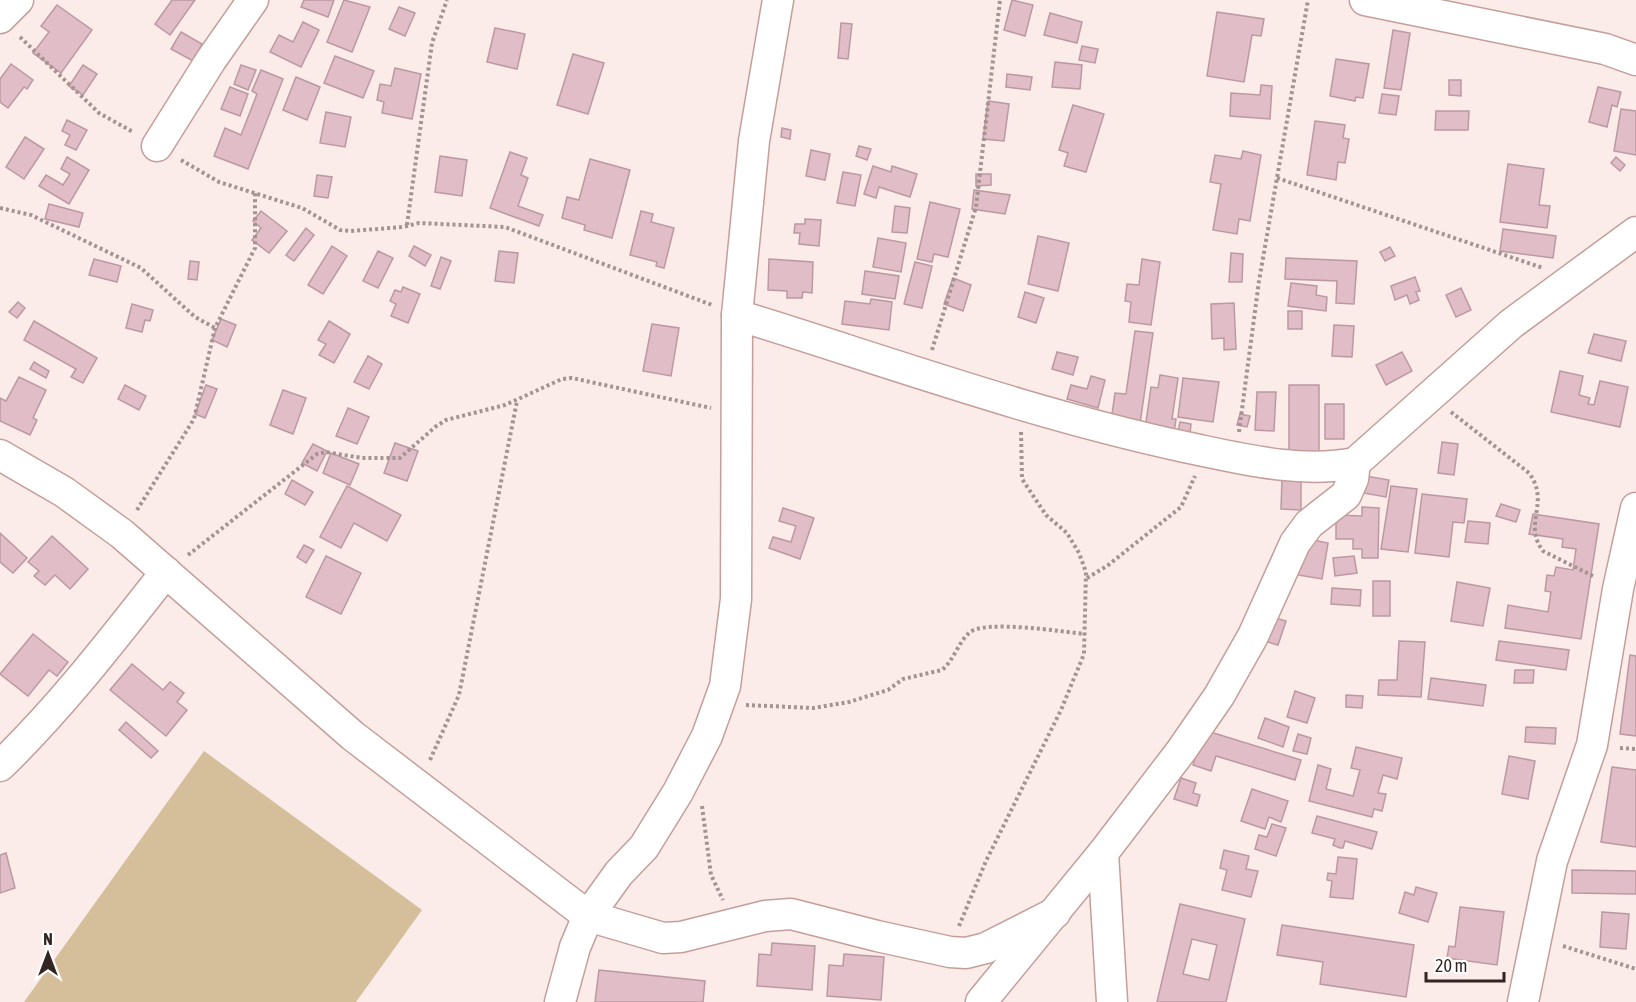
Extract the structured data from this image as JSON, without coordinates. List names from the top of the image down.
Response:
{
  "scale_bar": "20 m",
  "north": "top"
}
